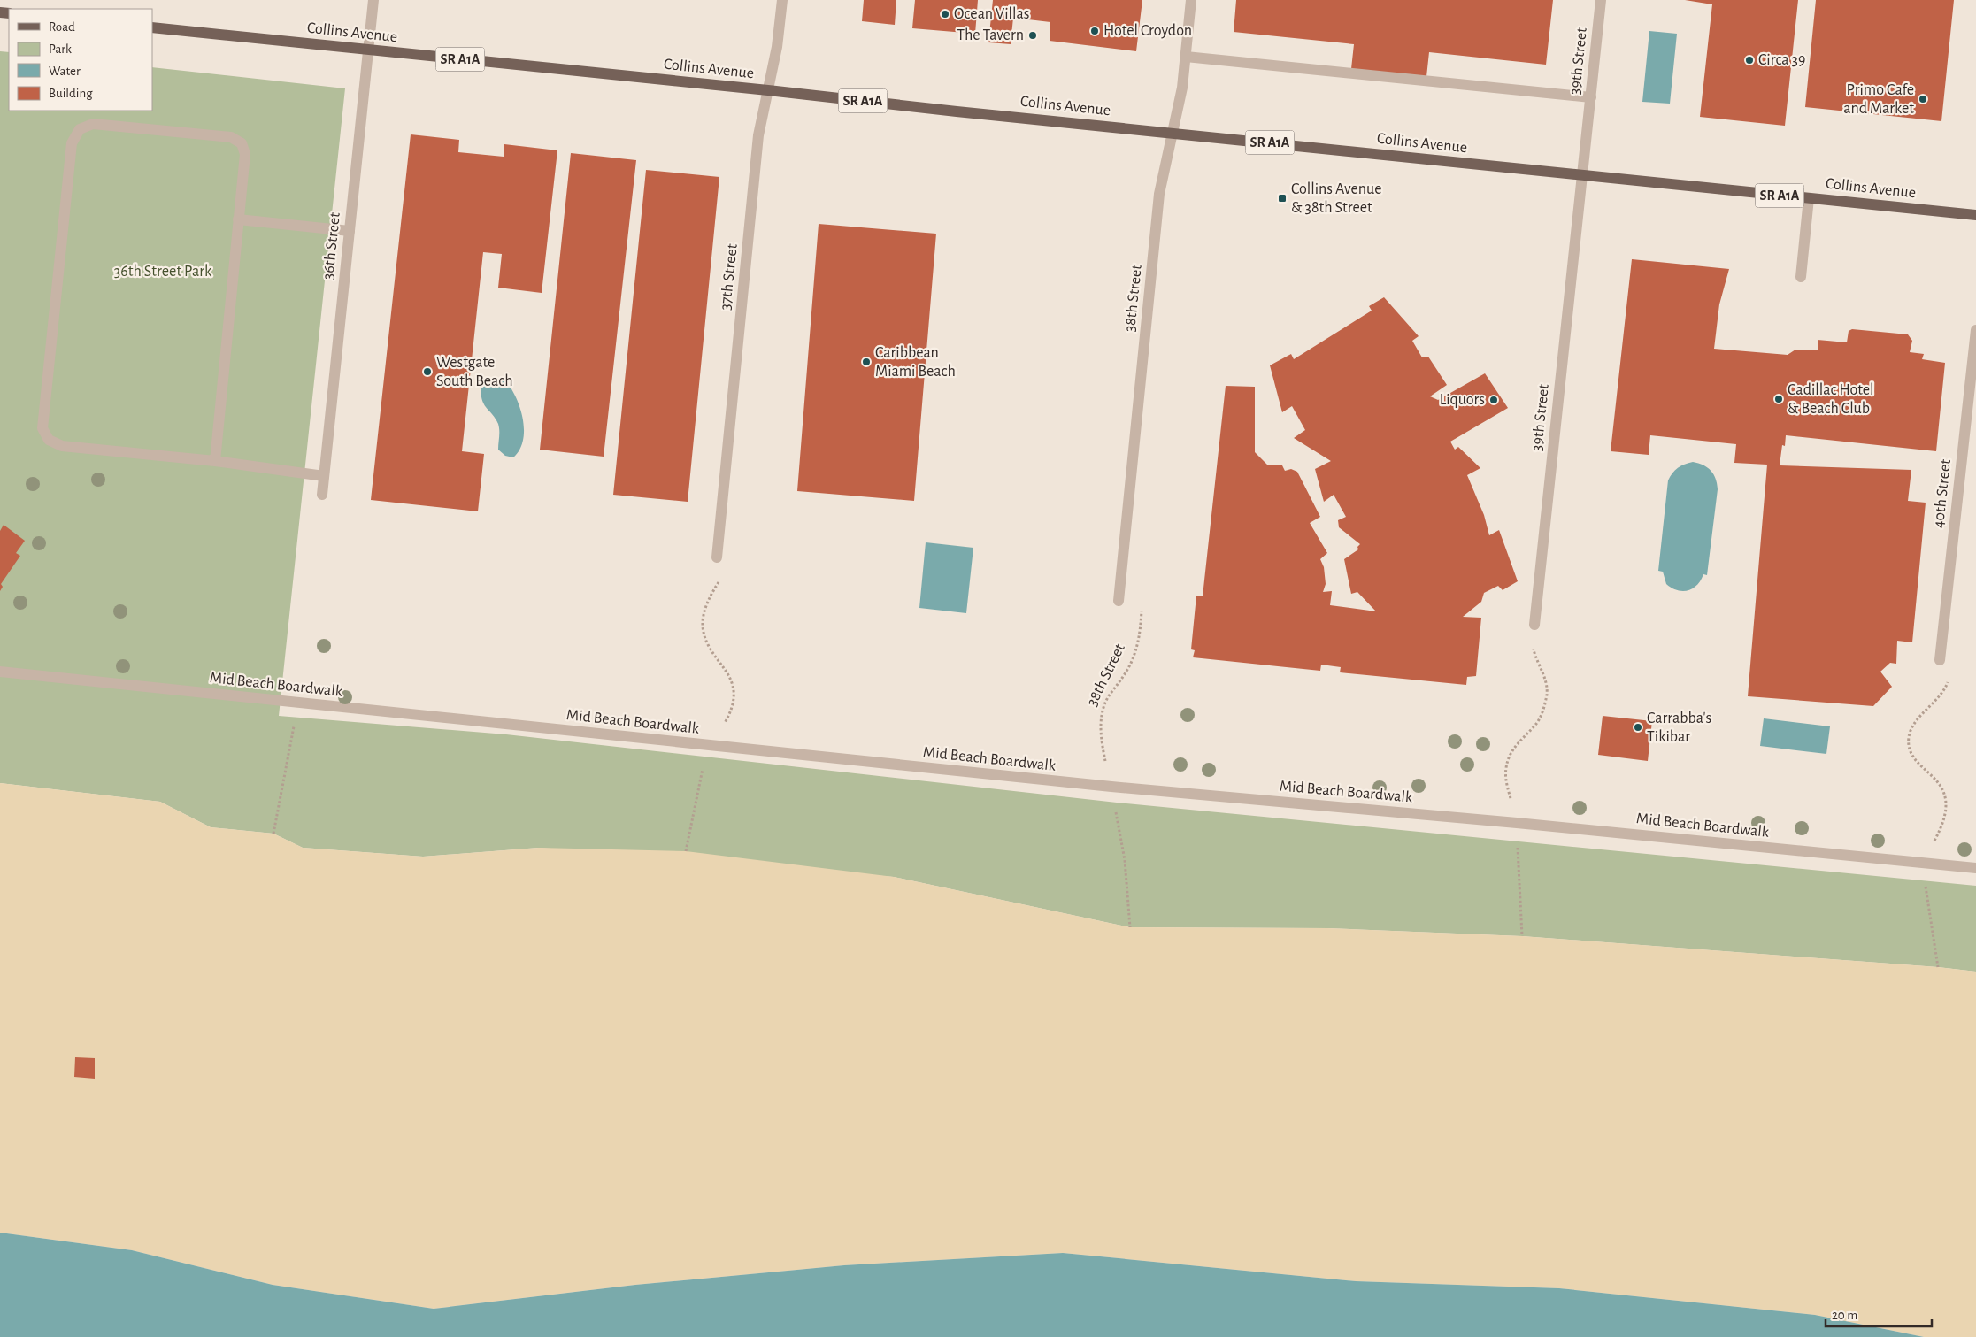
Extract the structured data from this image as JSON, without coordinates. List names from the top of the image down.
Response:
{
  "streets": {
    "main road": ["Collins Avenue", "SR A1A"],
    "street": [
      "39th Street",
      "36th Street",
      "37th Street",
      "38th Street",
      "40th Street",
      "Mid Beach Boardwalk"
    ]
  },
  "crossings": [
    ["Collins Avenue", "39th Street"],
    ["Collins Avenue", "36th Street"],
    ["Collins Avenue", "37th Street"],
    ["Collins Avenue", "38th Street"],
    ["38th Street", "Mid Beach Boardwalk"]
  ],
  "parks": ["36th Street Park"],
  "places": {
    "other": [
      "Ocean Villas",
      "Hotel Croydon",
      "The Tavern",
      "Circa 39",
      "Primo Cafe and Market",
      "Caribbean Miami Beach",
      "Westgate South Beach",
      "Cadillac Hotel & Beach Club",
      "Liquors",
      "Carrabba's Tikibar"
    ],
    "transit": ["Collins Avenue & 38th Street"]
  },
  "legend": [
    "Road",
    "Park",
    "Water",
    "Building"
  ],
  "scale_bar": "20 m"
}
